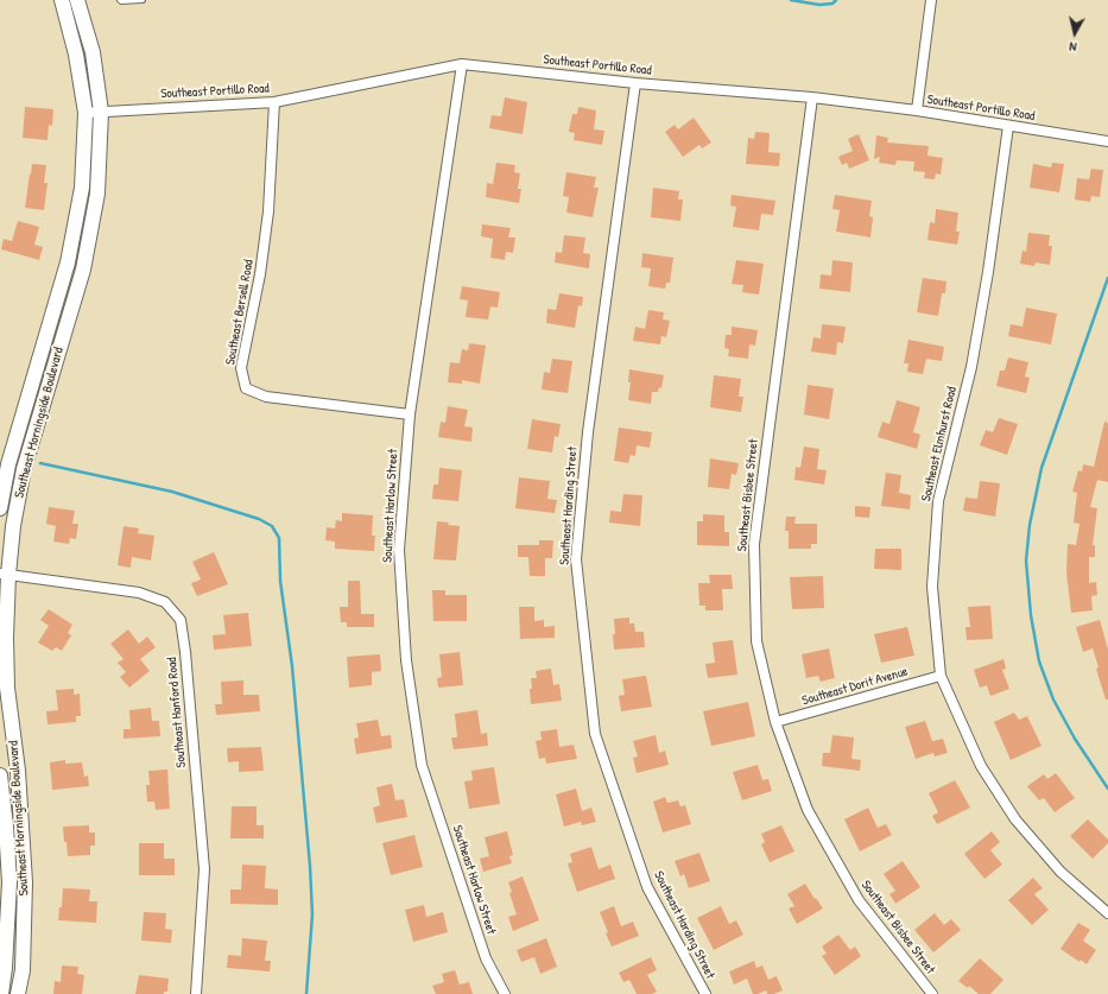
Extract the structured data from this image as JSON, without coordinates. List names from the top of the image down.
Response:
{
  "streets": {
    "street": [
      "Southeast Portillo Road",
      "Southeast Bersell Road",
      "Southeast Morningside Boulevard",
      "Southeast Elmhurst Road",
      "Southeast Bisbee Street",
      "Southeast Harlow Street",
      "Southeast Harding Street",
      "Southeast Dorit Avenue",
      "Southeast Hanford Road"
    ]
  },
  "crossings": [
    ["Southeast Portillo Road", "Southeast Bersell Road"],
    ["Southeast Portillo Road", "Southeast Morningside Boulevard"],
    ["Southeast Portillo Road", "Southeast Elmhurst Road"],
    ["Southeast Portillo Road", "Southeast Bisbee Street"],
    ["Southeast Portillo Road", "Southeast Harlow Street"],
    ["Southeast Portillo Road", "Southeast Harding Street"],
    ["Southeast Bersell Road", "Southeast Harlow Street"],
    ["Southeast Morningside Boulevard", "Southeast Hanford Road"],
    ["Southeast Elmhurst Road", "Southeast Dorit Avenue"],
    ["Southeast Bisbee Street", "Southeast Dorit Avenue"]
  ],
  "north": "bottom"
}
